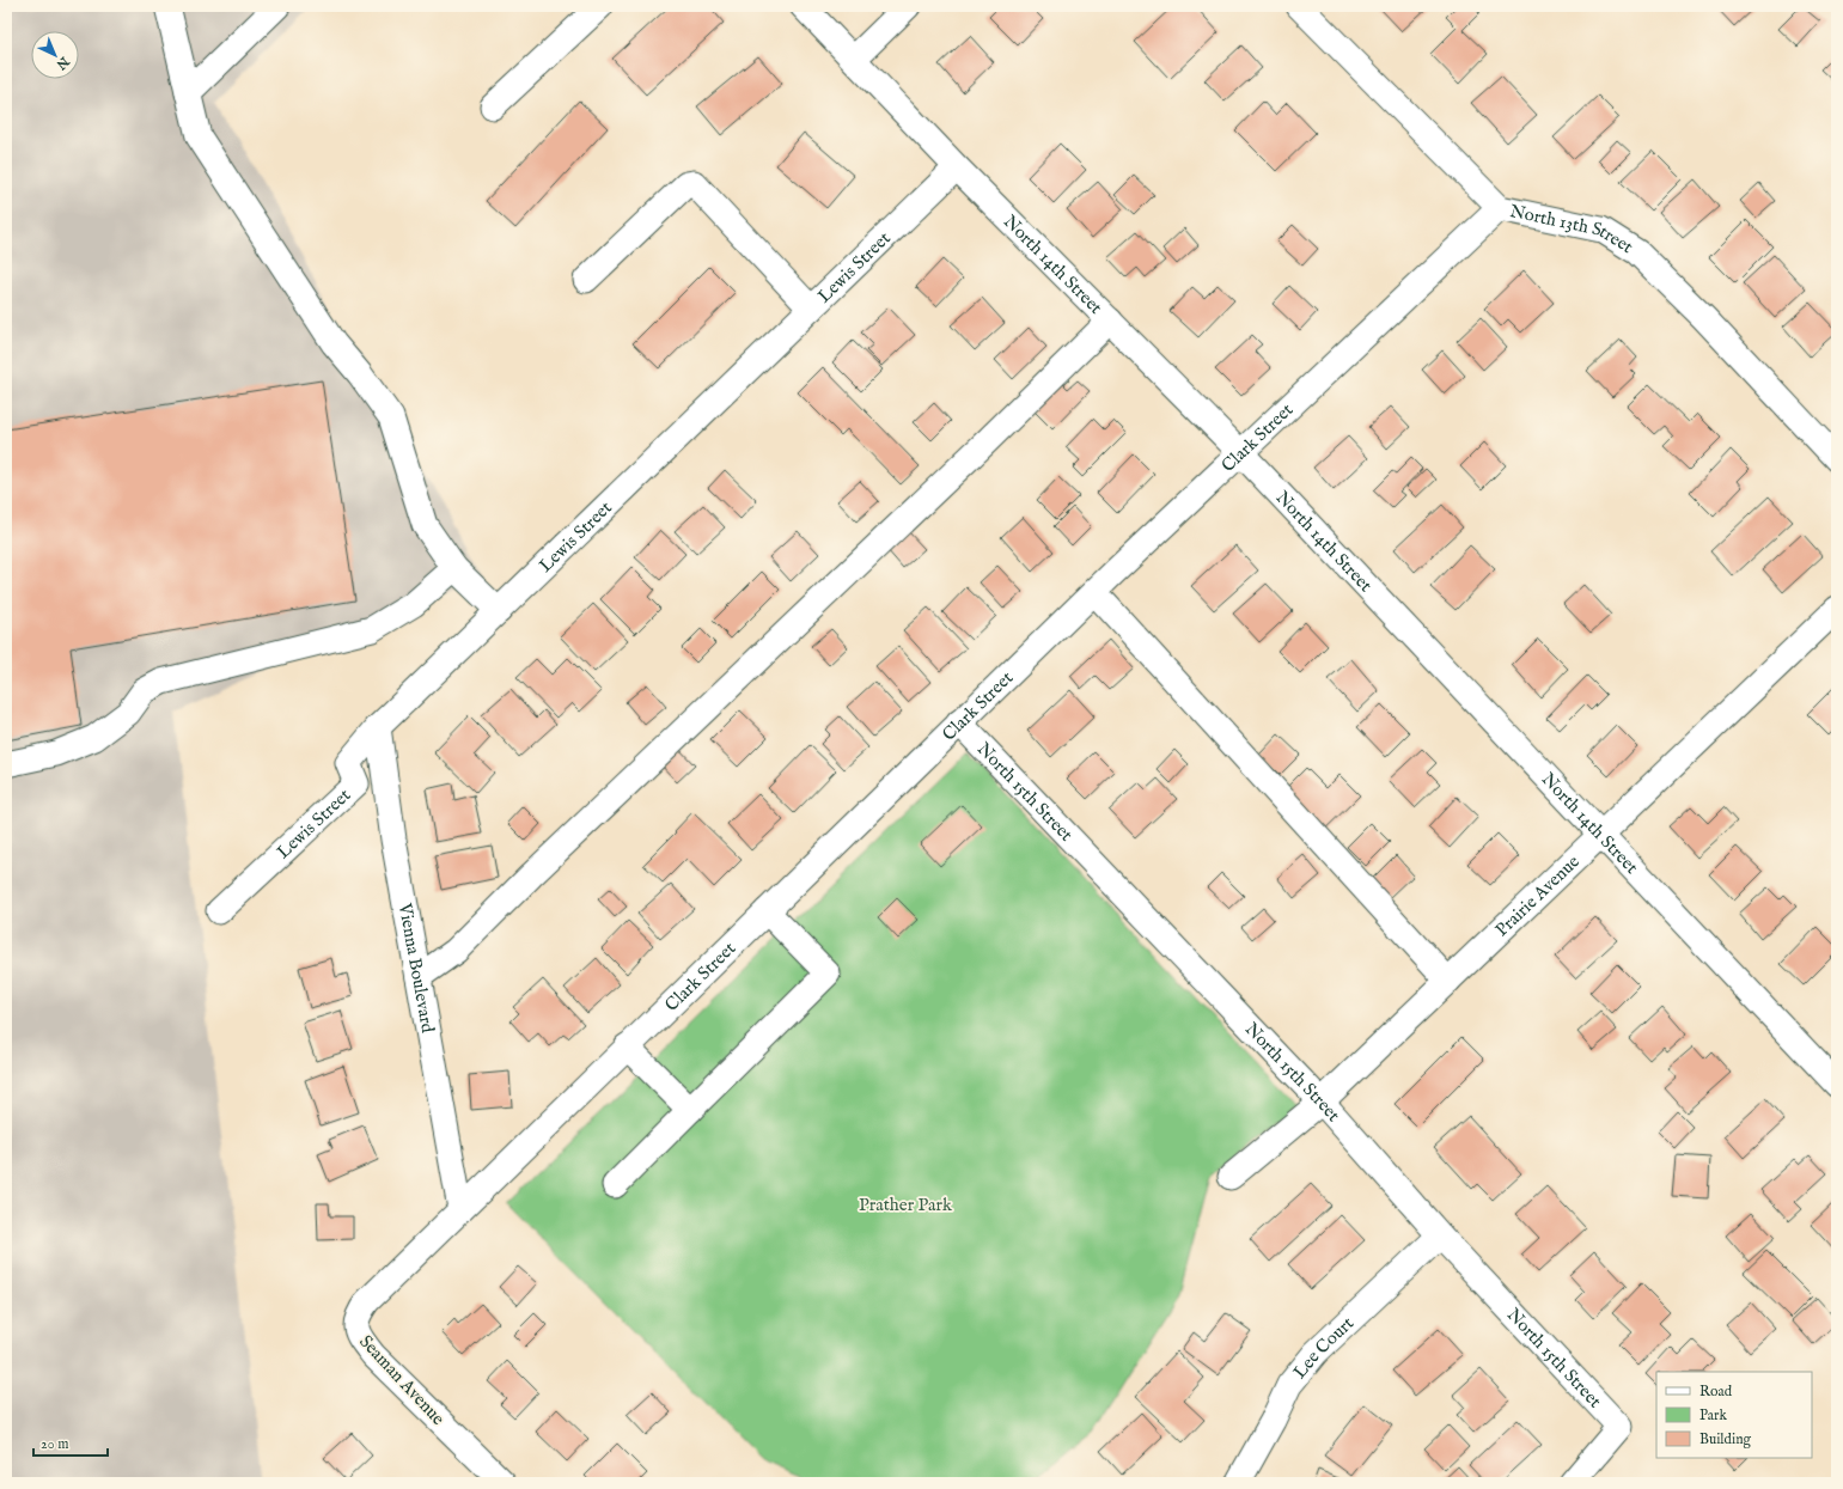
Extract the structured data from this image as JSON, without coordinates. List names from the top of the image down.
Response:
{
  "streets": {
    "street": [
      "North 13th Street",
      "North 14th Street",
      "Lewis Street",
      "Clark Street",
      "North 15th Street",
      "Prairie Avenue",
      "Vienna Boulevard",
      "Lee Court",
      "Seaman Avenue"
    ]
  },
  "crossings": [
    ["North 13th Street", "Clark Street"],
    ["North 14th Street", "Lewis Street"],
    ["North 14th Street", "Clark Street"],
    ["North 14th Street", "Prairie Avenue"],
    ["Lewis Street", "Vienna Boulevard"],
    ["Clark Street", "North 15th Street"],
    ["Clark Street", "Vienna Boulevard"],
    ["Clark Street", "Seaman Avenue"],
    ["North 15th Street", "Prairie Avenue"],
    ["North 15th Street", "Lee Court"],
    ["Vienna Boulevard", "Seaman Avenue"]
  ],
  "parks": ["Prather Park"],
  "legend": ["Road", "Park", "Building"],
  "scale_bar": "20 m",
  "north": "bottom right"
}
